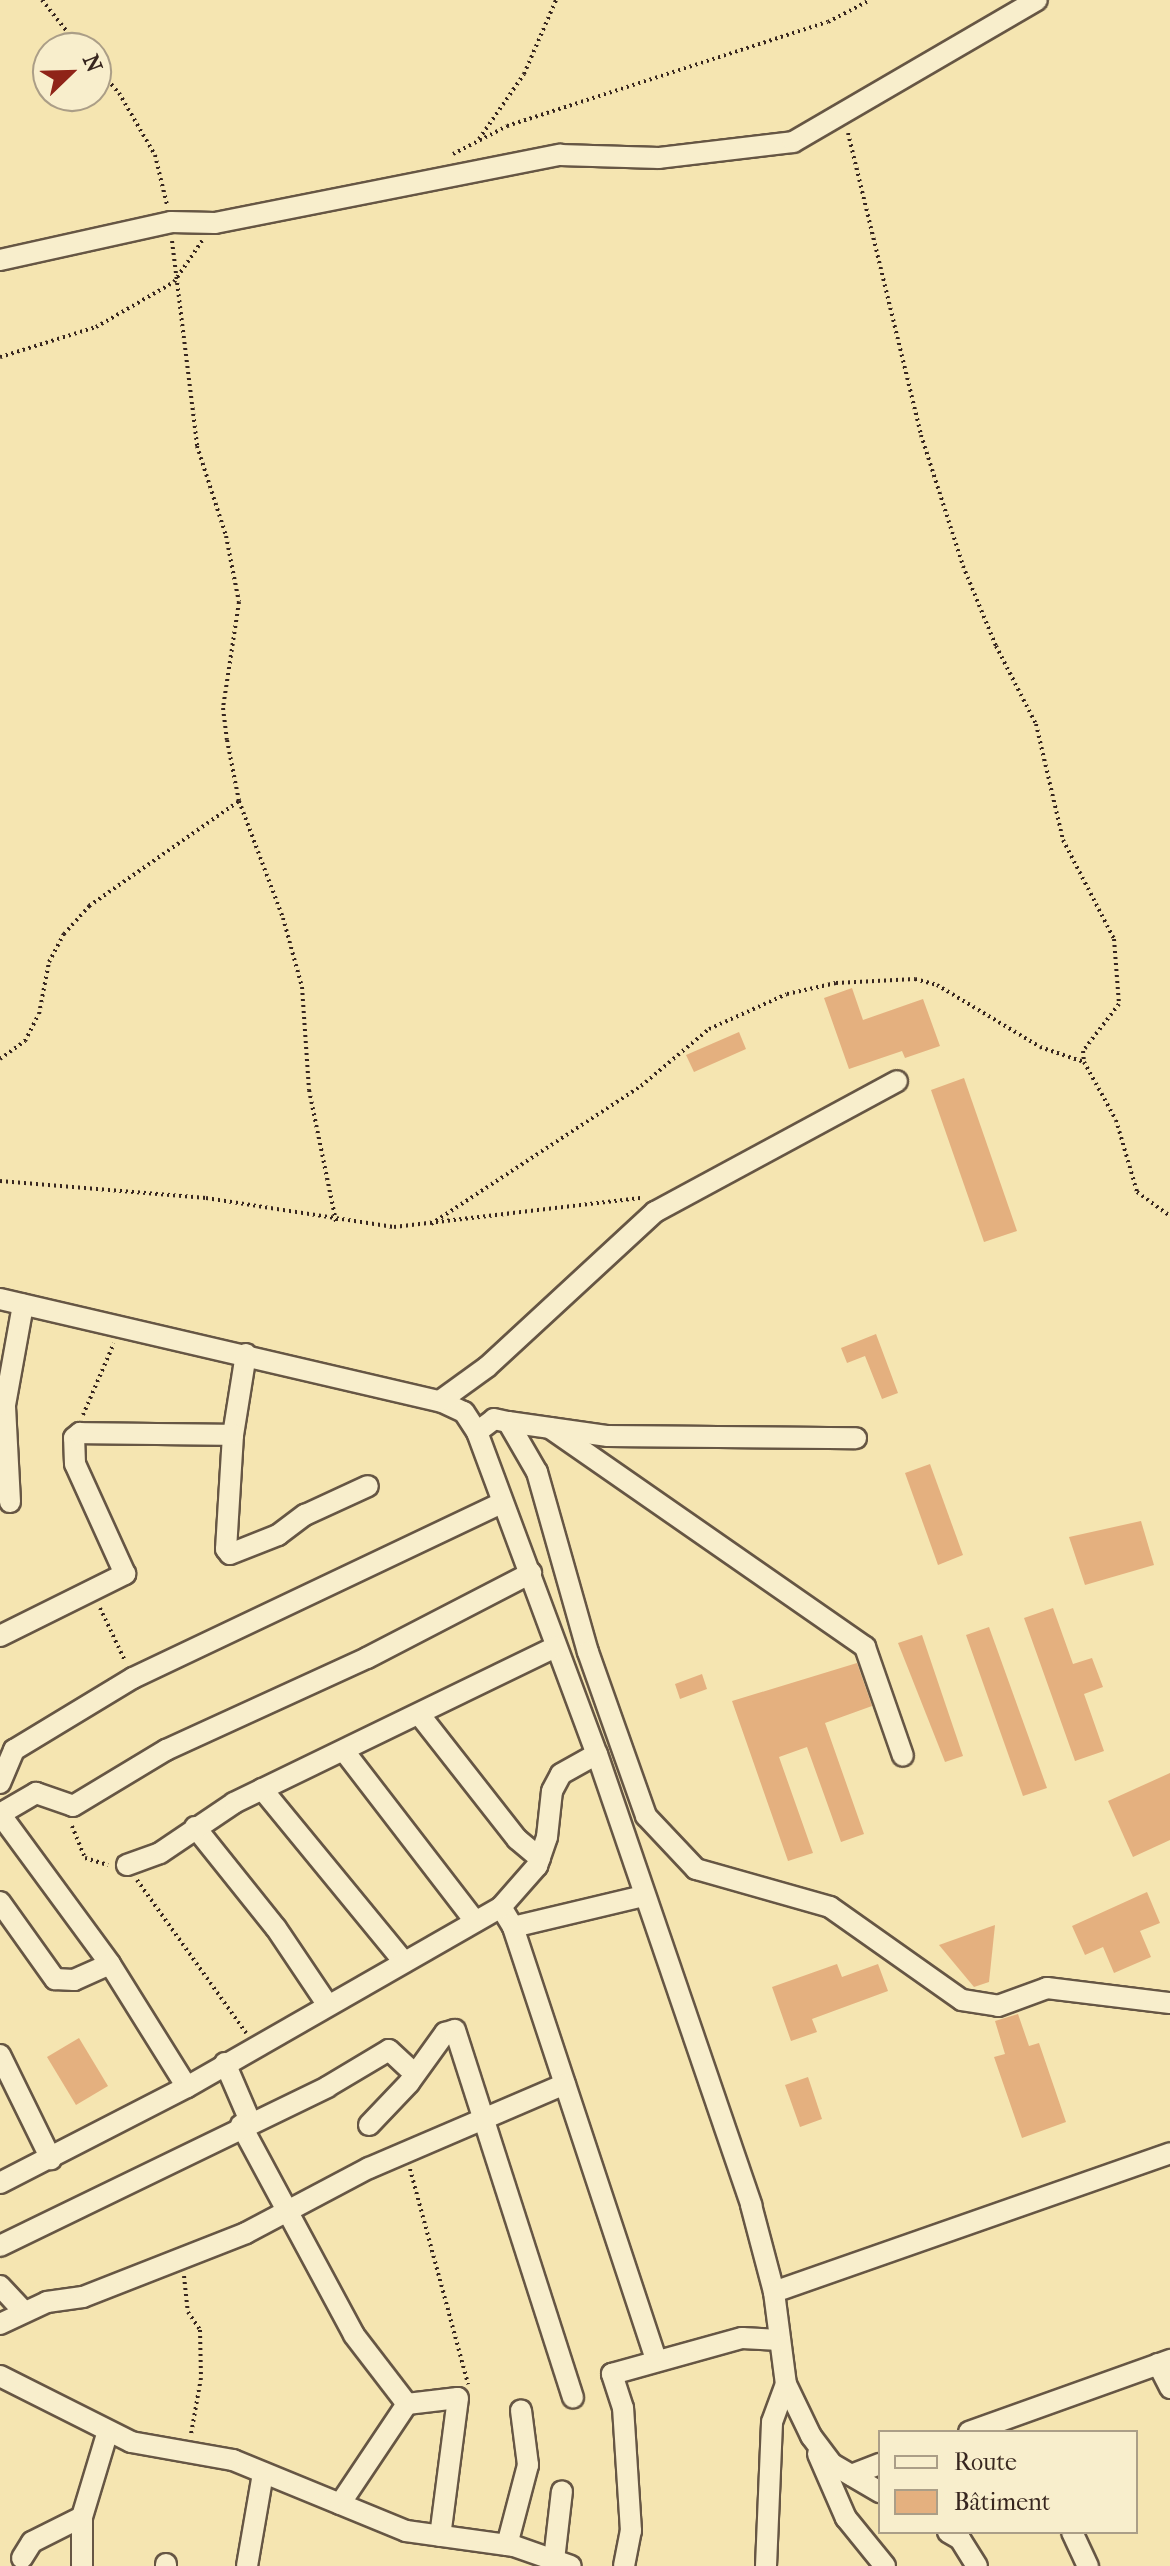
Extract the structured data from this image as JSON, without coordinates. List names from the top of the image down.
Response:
{
  "legend": ["Route", "Bâtiment"],
  "north": "top right"
}
